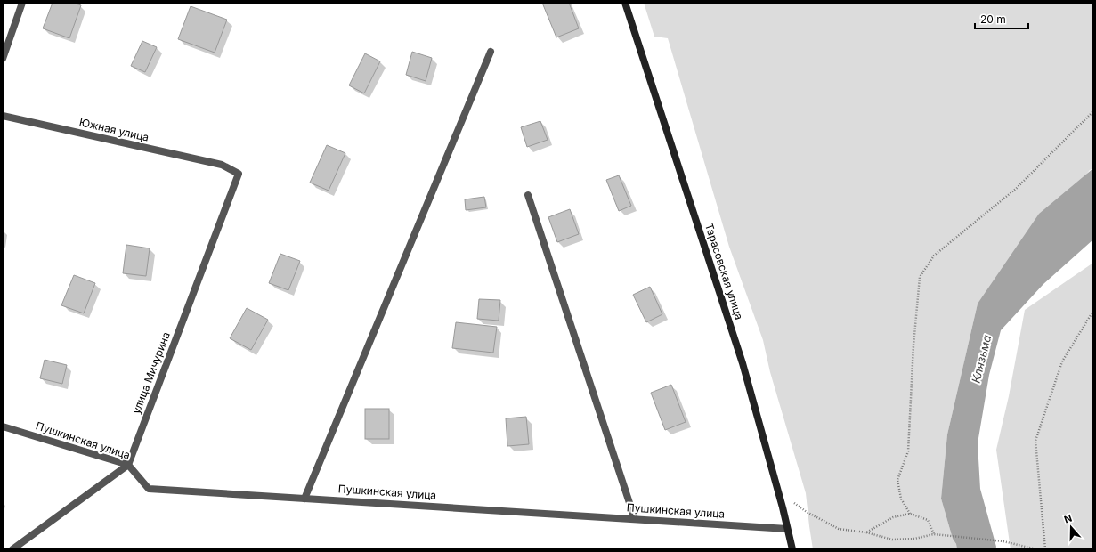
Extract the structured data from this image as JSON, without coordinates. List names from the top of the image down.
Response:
{
  "streets": {
    "main road": ["Тарасовская улица"],
    "street": ["Южная улица", "улица Мичурина", "Пушкинская улица"]
  },
  "crossings": [
    ["Южная улица", "улица Мичурина"],
    ["Тарасовская улица", "Пушкинская улица"],
    ["улица Мичурина", "Пушкинская улица"]
  ],
  "water": ["Клязьма"],
  "scale_bar": "20 m",
  "north": "top"
}
